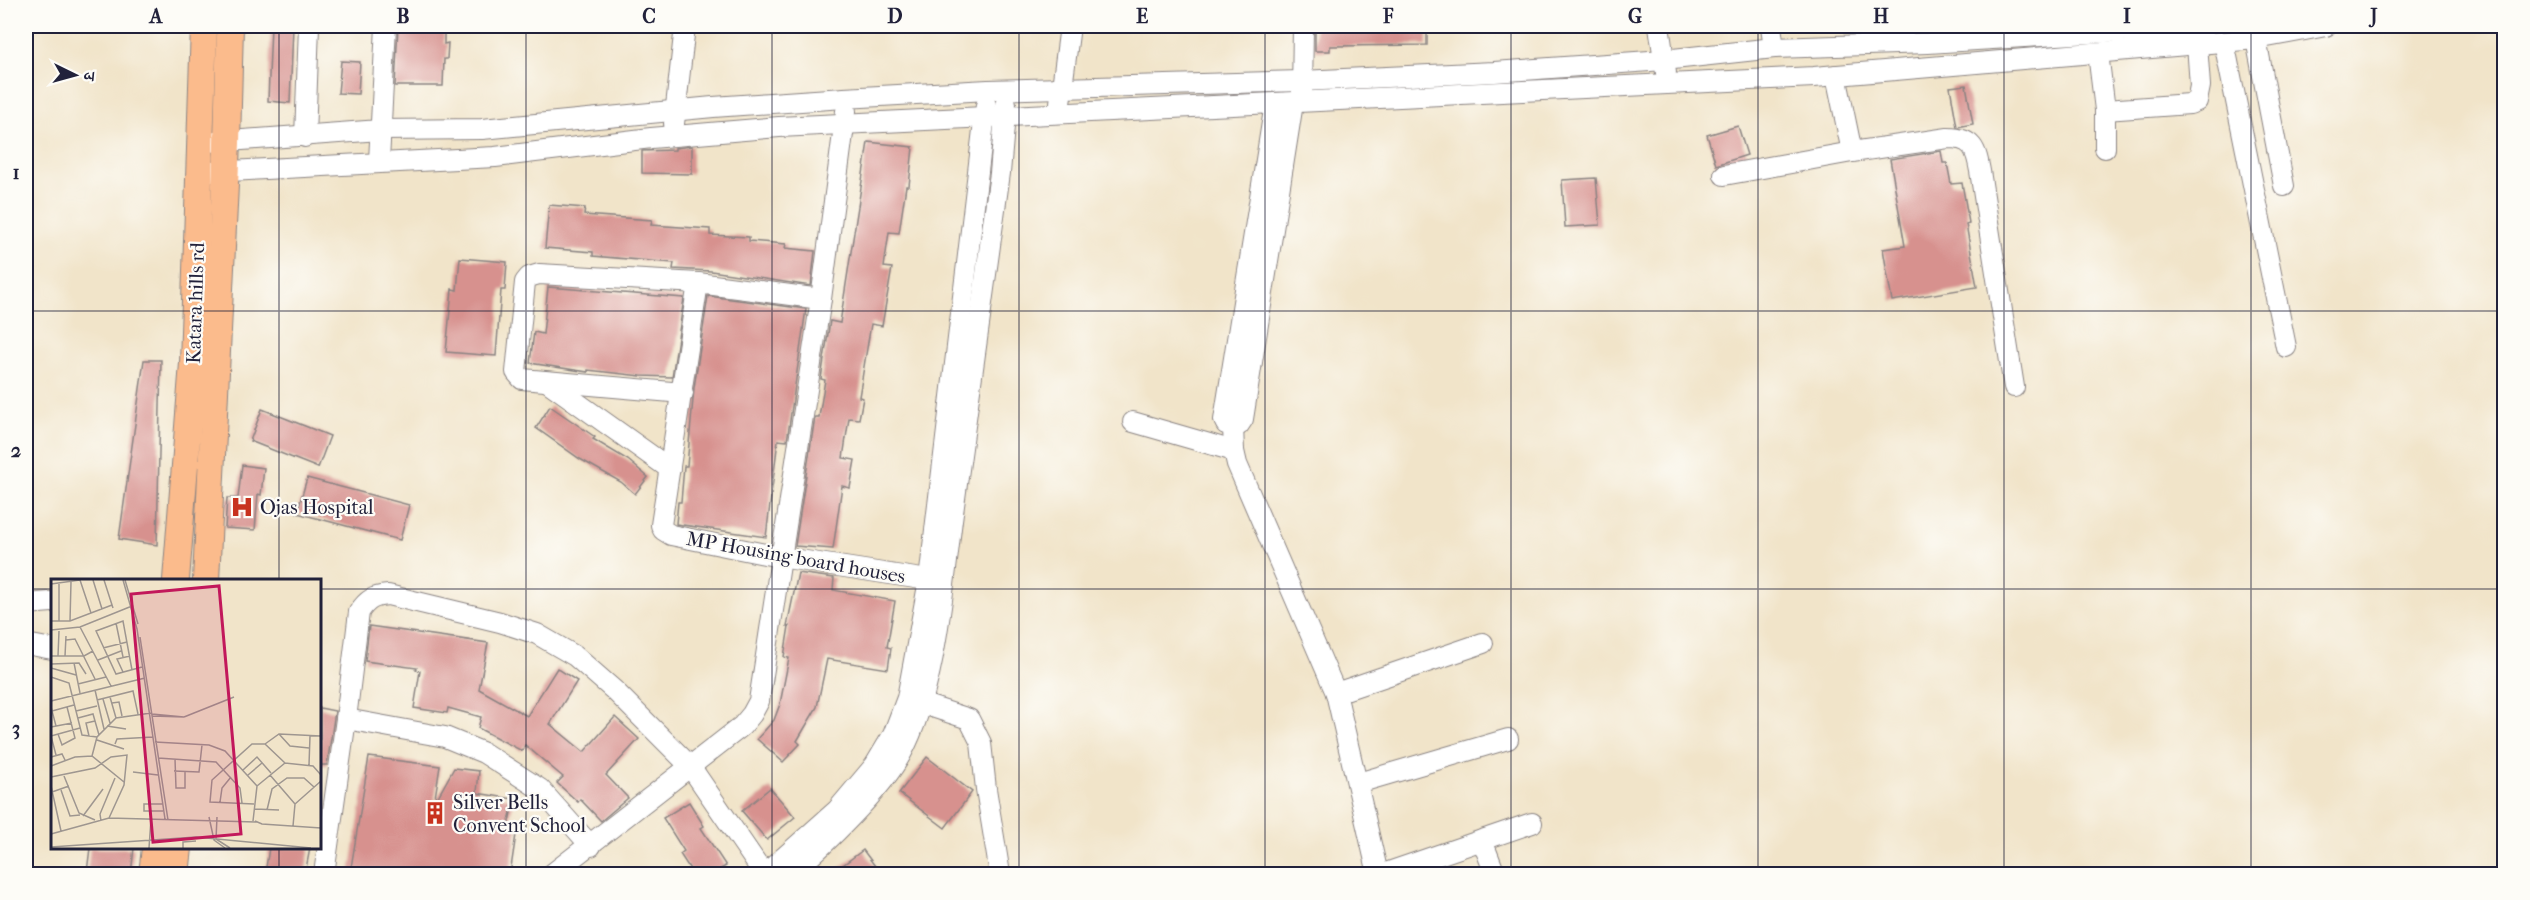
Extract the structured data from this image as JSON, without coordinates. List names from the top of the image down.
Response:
{
  "streets": {
    "main road": ["Katara hills rd"],
    "street": ["MP Housing board houses"]
  },
  "places": {
    "hospital": ["Ojas Hospital"],
    "building": ["Silver Bells Convent School"]
  },
  "north": "right",
  "grid": {
    "columns": [
      "A",
      "B",
      "C",
      "D",
      "E",
      "F",
      "G",
      "H",
      "I",
      "J"
    ],
    "rows": ["1", "2", "3"]
  }
}
